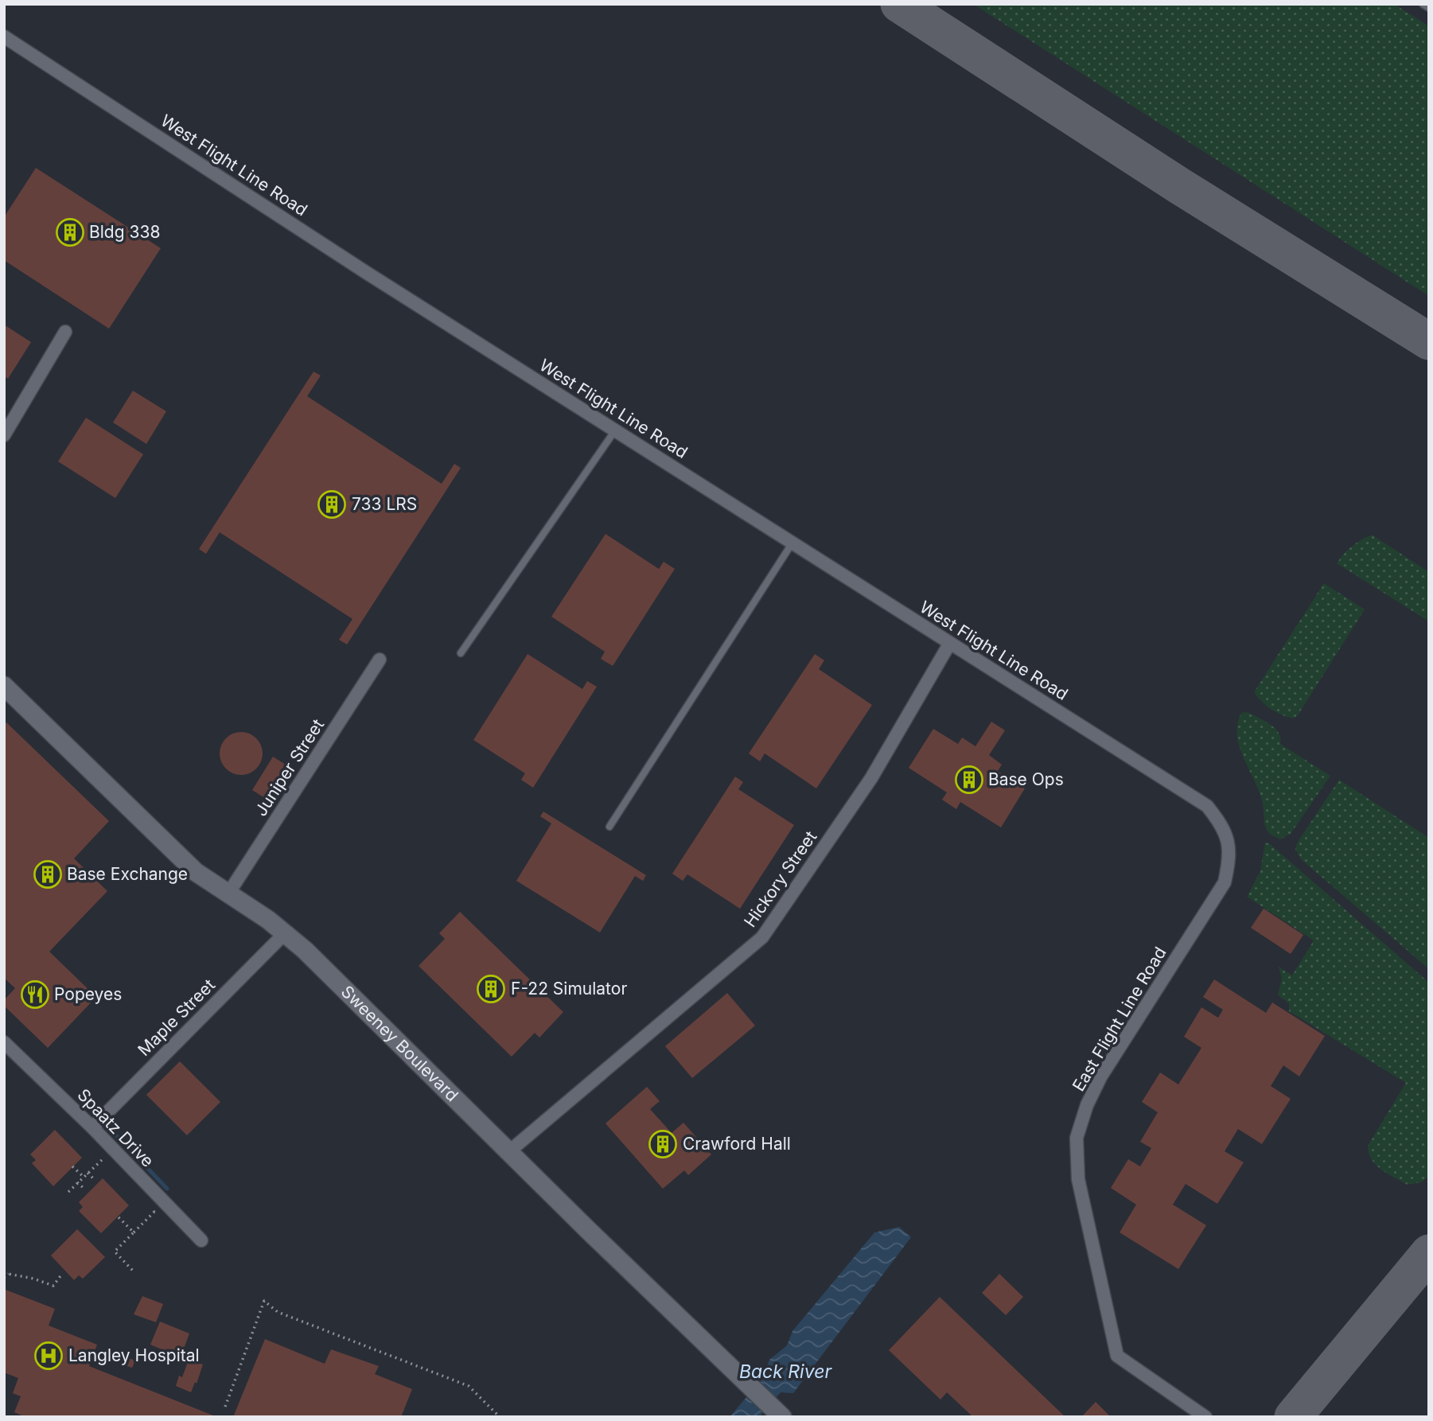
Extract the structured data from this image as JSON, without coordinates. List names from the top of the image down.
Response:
{
  "streets": {
    "main road": ["Sweeney Boulevard"],
    "street": [
      "West Flight Line Road",
      "Juniper Street",
      "Hickory Street",
      "Maple Street",
      "East Flight Line Road",
      "Spaatz Drive"
    ]
  },
  "crossings": [
    ["West Flight Line Road", "Hickory Street"],
    ["West Flight Line Road", "East Flight Line Road"],
    ["Juniper Street", "Sweeney Boulevard"],
    ["Hickory Street", "Sweeney Boulevard"],
    ["Maple Street", "Sweeney Boulevard"],
    ["Maple Street", "Spaatz Drive"]
  ],
  "water": ["Back River"],
  "places": {
    "building": [
      "Bldg 338",
      "733 LRS",
      "Base Ops",
      "Base Exchange",
      "F-22 Simulator",
      "Crawford Hall"
    ],
    "restaurant": ["Popeyes"],
    "hospital": ["Langley Hospital"]
  }
}
